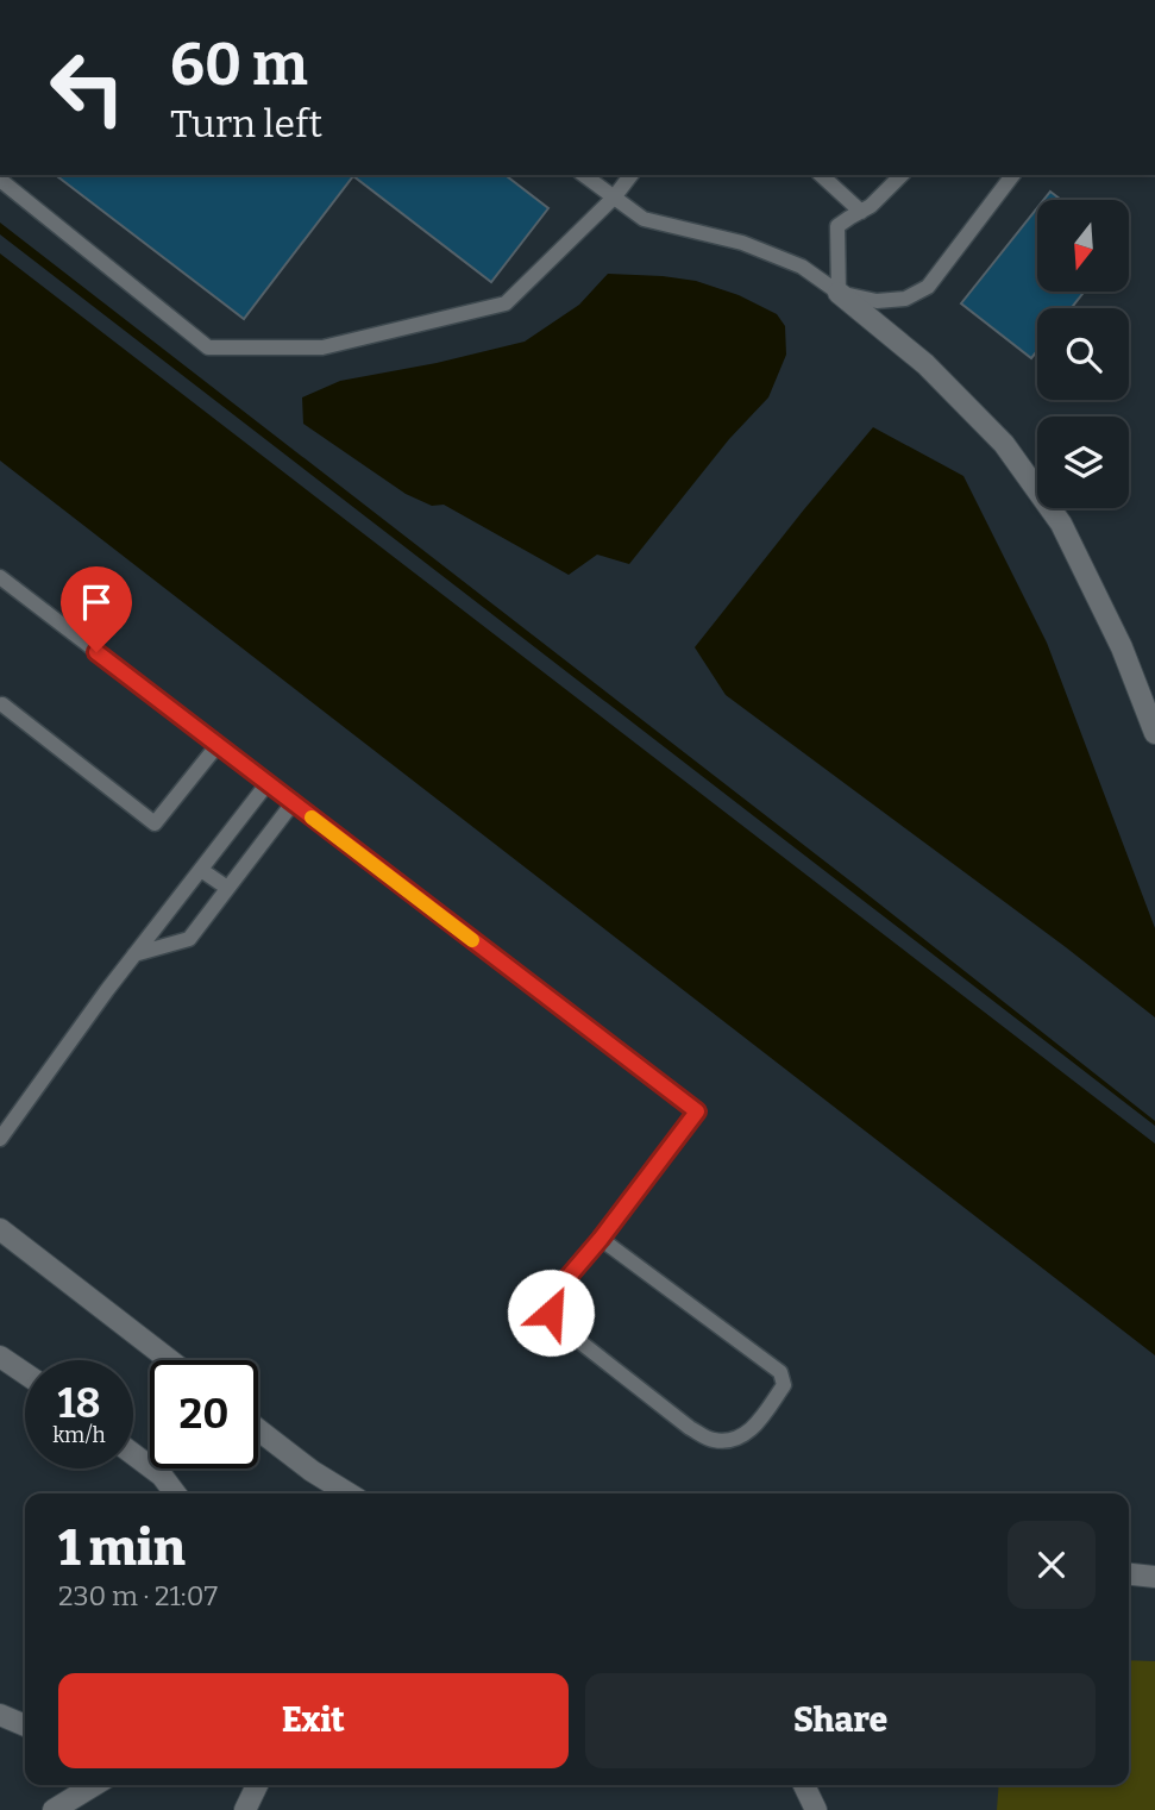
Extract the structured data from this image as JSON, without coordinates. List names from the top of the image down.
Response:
{
  "north": "bottom",
  "page": {
    "turn": ["60 m", "Turn left"],
    "speed": "18 km/h",
    "limit": "20",
    "heading": ["1 min", "230 m · 21:07"],
    "buttons": ["Exit", "Share"]
  }
}
